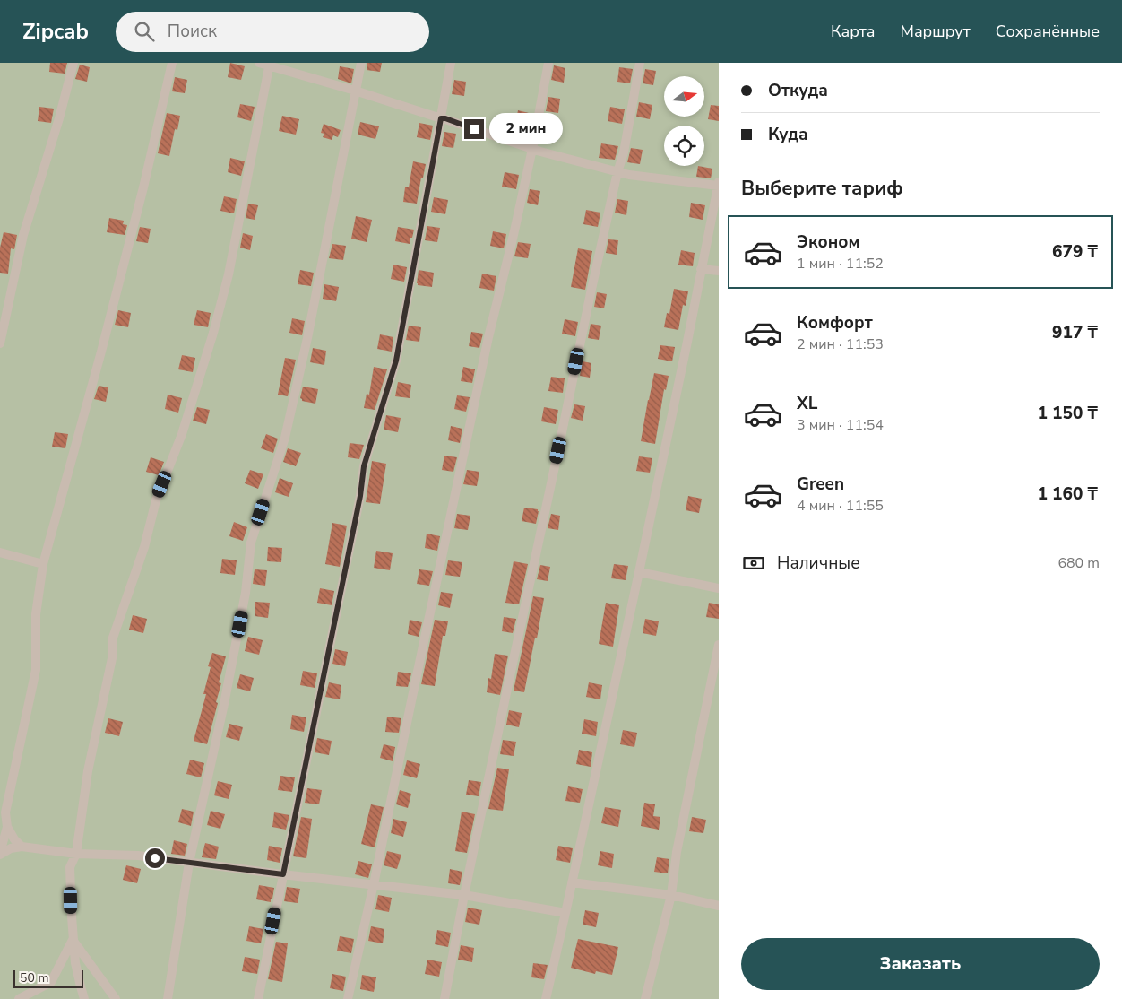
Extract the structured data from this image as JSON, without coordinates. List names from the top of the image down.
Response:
{
  "scale_bar": "50 m",
  "north": "right",
  "page": {
    "header": "Zipcab",
    "search": "Поиск",
    "nav": ["Карта", "Маршрут", "Сохранённые"],
    "banner": ["Откуда", "Куда"],
    "bubble": "2 мин",
    "heading": "Выберите тариф",
    "list": [
      {
        "name": "Эконом",
        "note": "1 мин · 11:52",
        "value": "679 ₸"
      },
      {
        "name": "Комфорт",
        "note": "2 мин · 11:53",
        "value": "917 ₸"
      },
      {
        "name": "XL",
        "note": "3 мин · 11:54",
        "value": "1 150 ₸"
      },
      {
        "name": "Green",
        "note": "4 мин · 11:55",
        "value": "1 160 ₸"
      }
    ],
    "pay": ["Наличные", "680 m"],
    "buttons": "Заказать",
    "scale": "50 m"
  }
}
